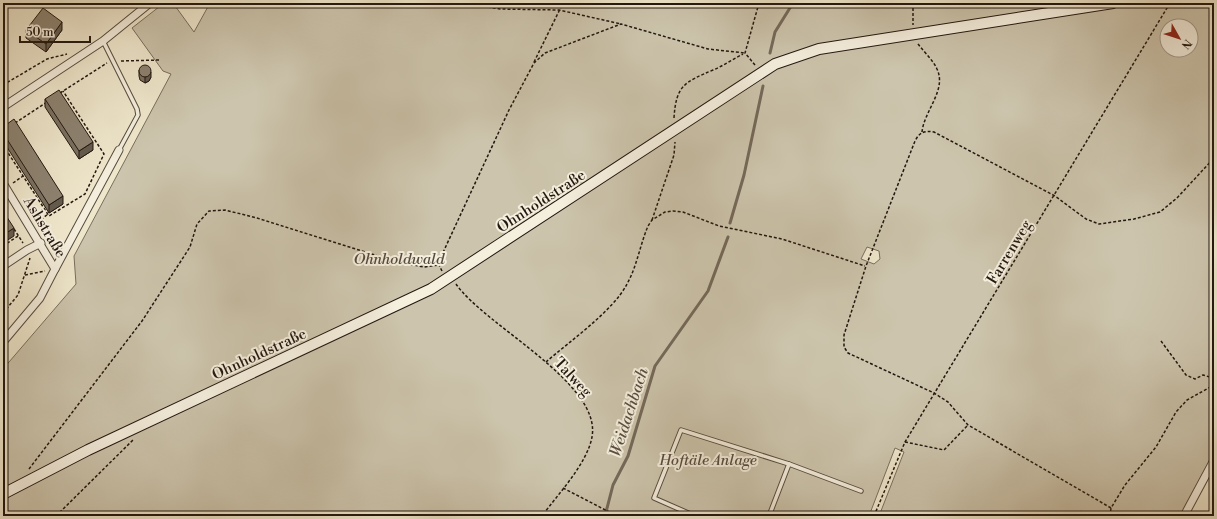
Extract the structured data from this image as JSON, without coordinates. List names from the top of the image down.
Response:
{
  "streets": {
    "main road": ["Ohnholdstraße"],
    "street": ["Ashstraße"],
    "path": ["Farrenweg", "Talweg"]
  },
  "crossings": [
    ["Ohnholdstraße", "Talweg"]
  ],
  "water": ["Weidachbach"],
  "parks": ["Ohnholdwald", "Hoftäle Anlage"],
  "scale_bar": "50 m",
  "north": "bottom right"
}
